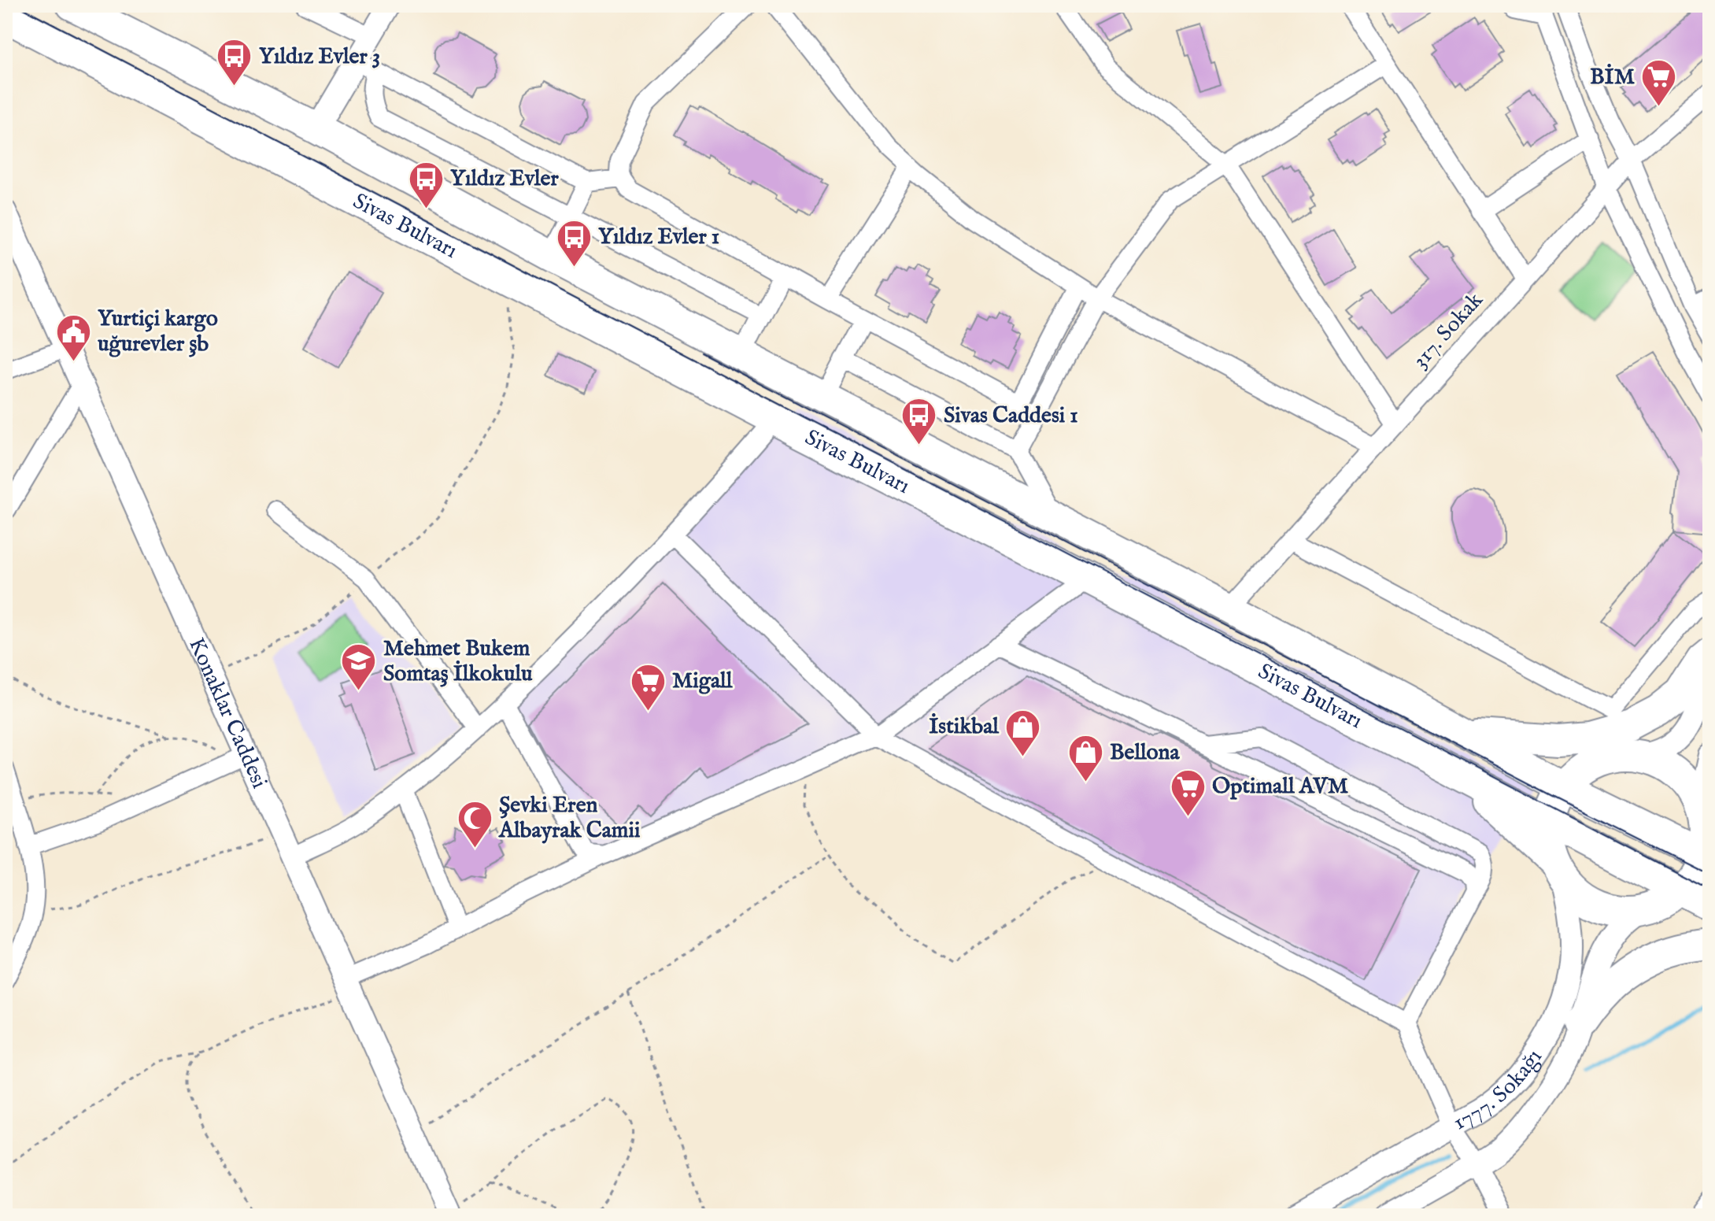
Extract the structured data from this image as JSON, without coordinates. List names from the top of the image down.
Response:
{
  "streets": {
    "highway": ["Sivas Bulvarı"],
    "street": ["317. Sokak", "Konaklar Caddesi", "1777. Sokağı"]
  },
  "crossings": [
    ["Sivas Bulvarı", "317. Sokak"]
  ],
  "places": {
    "bus stop": [
      "Yıldız Evler 3",
      "Yıldız Evler",
      "Yıldız Evler 1",
      "Sivas Caddesi 1"
    ],
    "supermarket": ["BİM", "Migall", "Optimall AVM"],
    "public building": ["Yurtiçi kargo uğurevler şb"],
    "school or university": ["Mehmet Bukem Somtaş İlkokulu"],
    "shop": ["İstikbal", "Bellona"],
    "mosque": ["Şevki Eren Albayrak Camii"]
  }
}
